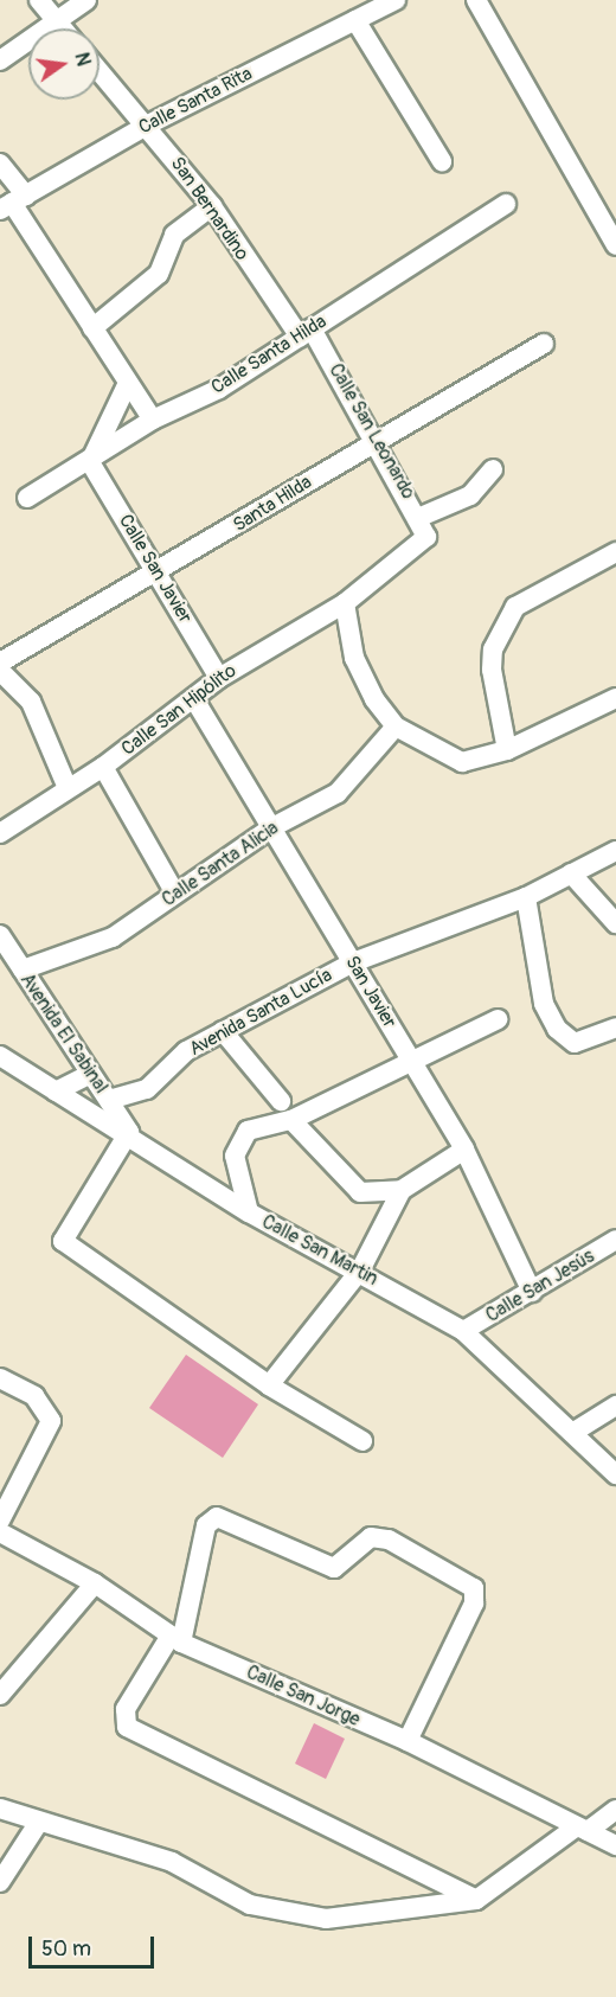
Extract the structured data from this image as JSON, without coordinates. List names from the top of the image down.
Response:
{
  "streets": {
    "street": [
      "Calle Santa Rita",
      "San Bernardino",
      "Calle Santa Hilda",
      "Calle San Leonardo",
      "Santa Hilda",
      "Calle San Javier",
      "Calle San Hipólito",
      "Calle Santa Alicia",
      "San Javier",
      "Avenida Santa Lucía",
      "Avenida El Sabinal",
      "Calle San Martin",
      "Calle San Jesús",
      "Calle San Jorge"
    ]
  },
  "crossings": [
    ["Calle Santa Rita", "San Bernardino"],
    ["San Bernardino", "Calle Santa Hilda"],
    ["San Bernardino", "Calle San Leonardo"],
    ["Calle Santa Hilda", "Calle San Leonardo"],
    ["Calle Santa Hilda", "Calle San Javier"],
    ["Calle San Leonardo", "Santa Hilda"],
    ["Calle San Leonardo", "Calle San Hipólito"],
    ["Santa Hilda", "Calle San Javier"],
    ["Calle San Javier", "Calle San Hipólito"],
    ["Calle San Hipólito", "San Javier"],
    ["Calle Santa Alicia", "San Javier"],
    ["Calle Santa Alicia", "Avenida El Sabinal"],
    ["San Javier", "Avenida Santa Lucía"],
    ["San Javier", "Calle San Jesús"],
    ["Avenida Santa Lucía", "Avenida El Sabinal"],
    ["Avenida El Sabinal", "Calle San Martin"],
    ["Calle San Martin", "Calle San Jesús"]
  ],
  "scale_bar": "50 m",
  "north": "right"
}
